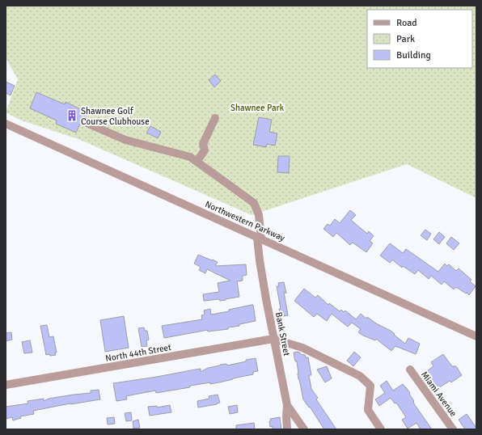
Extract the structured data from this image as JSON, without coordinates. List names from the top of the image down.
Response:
{
  "streets": {
    "street": [
      "Northwestern Parkway",
      "Bank Street",
      "North 44th Street",
      "Miami Avenue"
    ]
  },
  "crossings": [
    ["Northwestern Parkway", "Bank Street"],
    ["Bank Street", "North 44th Street"]
  ],
  "parks": ["Shawnee Park"],
  "places": {
    "building": ["Shawnee Golf Course Clubhouse"]
  },
  "legend": ["Road", "Park", "Building"]
}
